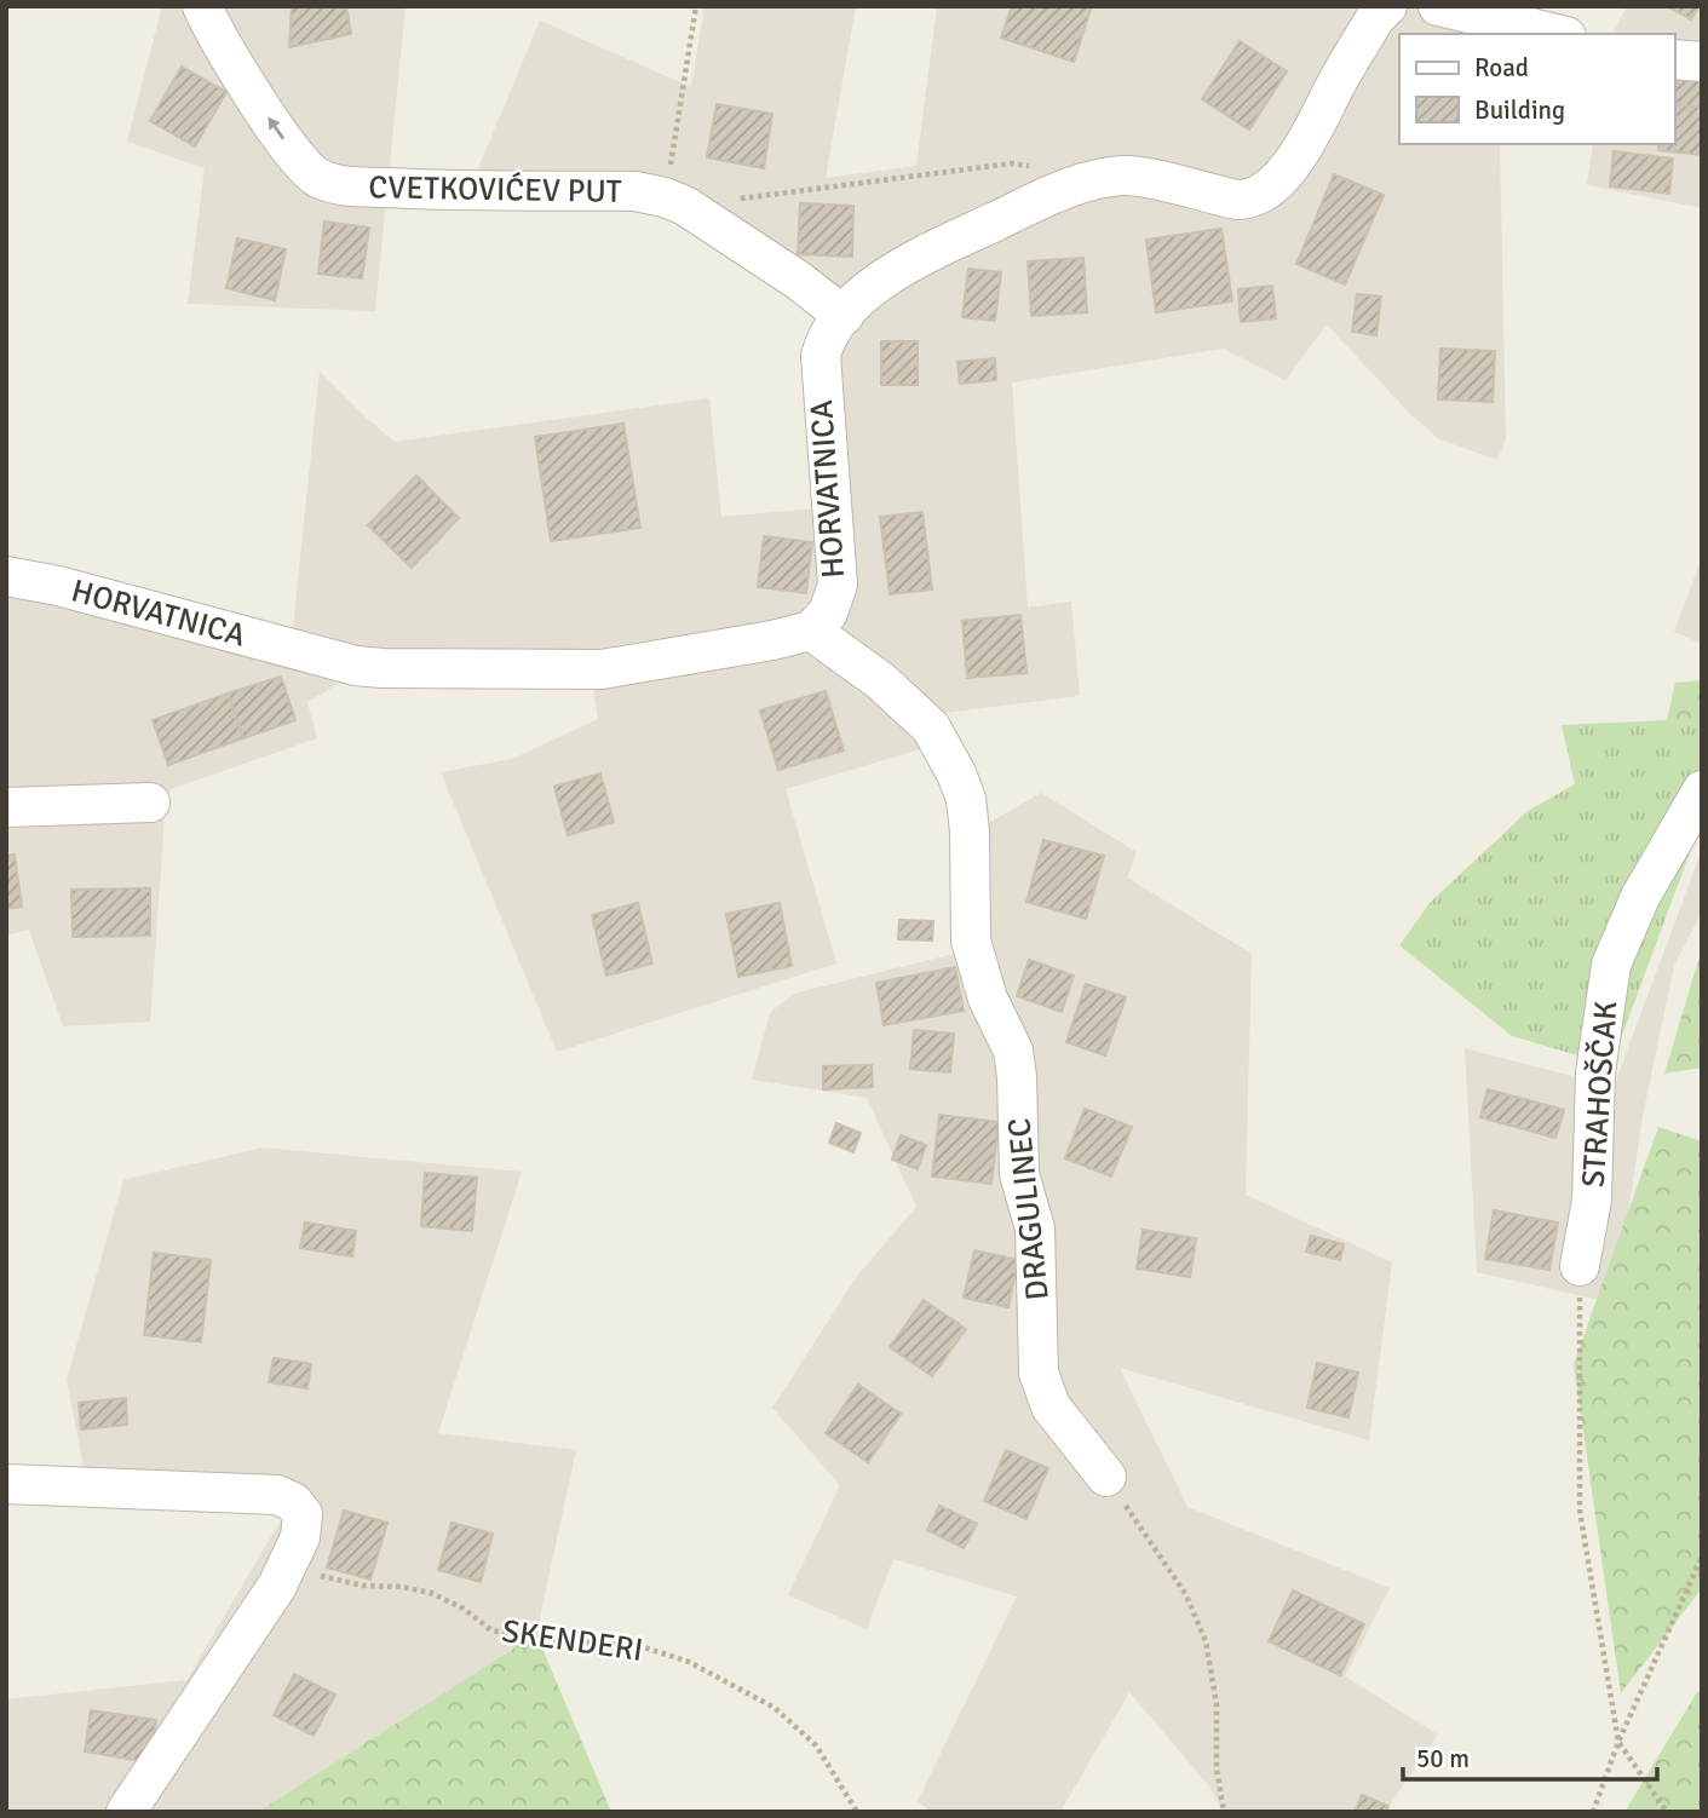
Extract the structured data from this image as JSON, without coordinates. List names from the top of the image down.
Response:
{
  "streets": {
    "street": [
      "CVETKOVIĆEV PUT",
      "HORVATNICA",
      "STRAHOŠČAK",
      "DRAGULINEC"
    ],
    "path": ["SKENDERI"]
  },
  "crossings": [
    ["CVETKOVIĆEV PUT", "HORVATNICA"],
    ["HORVATNICA", "DRAGULINEC"]
  ],
  "one_way": ["CVETKOVIĆEV PUT"],
  "legend": ["Road", "Building"],
  "scale_bar": "50 m"
}
